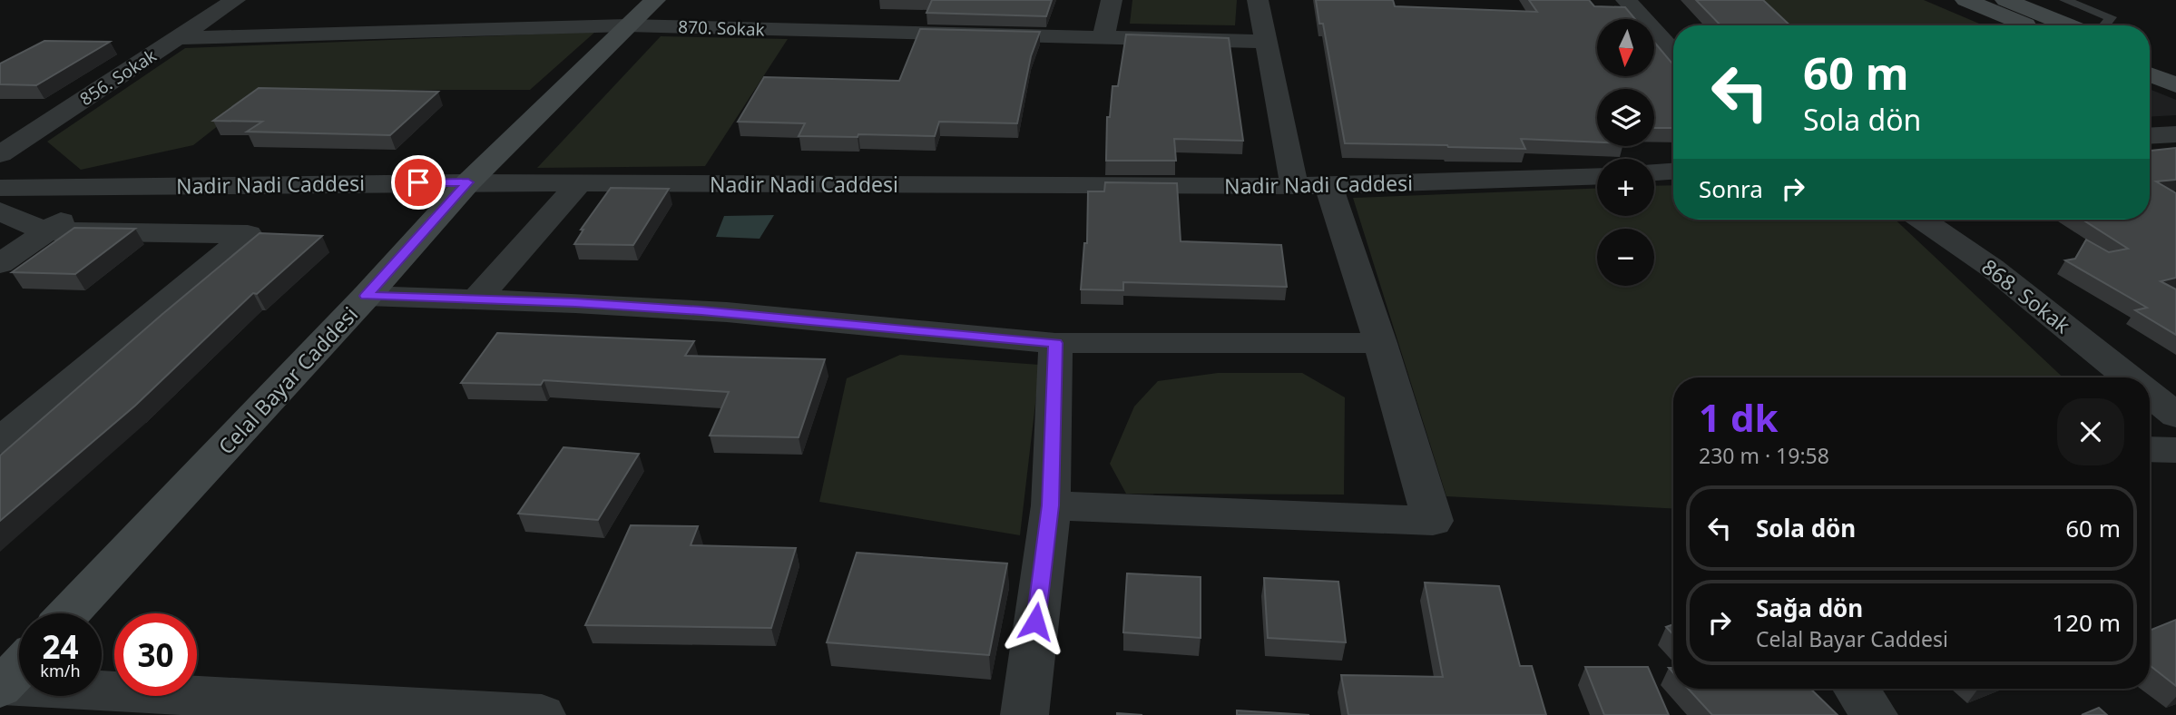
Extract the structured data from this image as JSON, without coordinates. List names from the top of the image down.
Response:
{
  "streets": {
    "street": [
      "870. Sokak",
      "856. Sokak",
      "Nadir Nadi Caddesi",
      "868. Sokak",
      "Celal Bayar Caddesi"
    ]
  },
  "crossings": [
    ["870. Sokak", "856. Sokak"],
    ["870. Sokak", "Celal Bayar Caddesi"],
    ["Nadir Nadi Caddesi", "Celal Bayar Caddesi"]
  ],
  "north": "bottom",
  "page": {
    "map_buttons": ["+", "−"],
    "turn": ["60 m", "Sola dön"],
    "then": "Sonra",
    "heading": ["1 dk", "230 m · 19:58"],
    "list": [
      {
        "name": "Sola dön",
        "value": "60 m"
      },
      {
        "name": "Sağa dön",
        "note": "Celal Bayar Caddesi",
        "value": "120 m"
      }
    ],
    "speed": "24 km/h",
    "limit": "30"
  }
}
